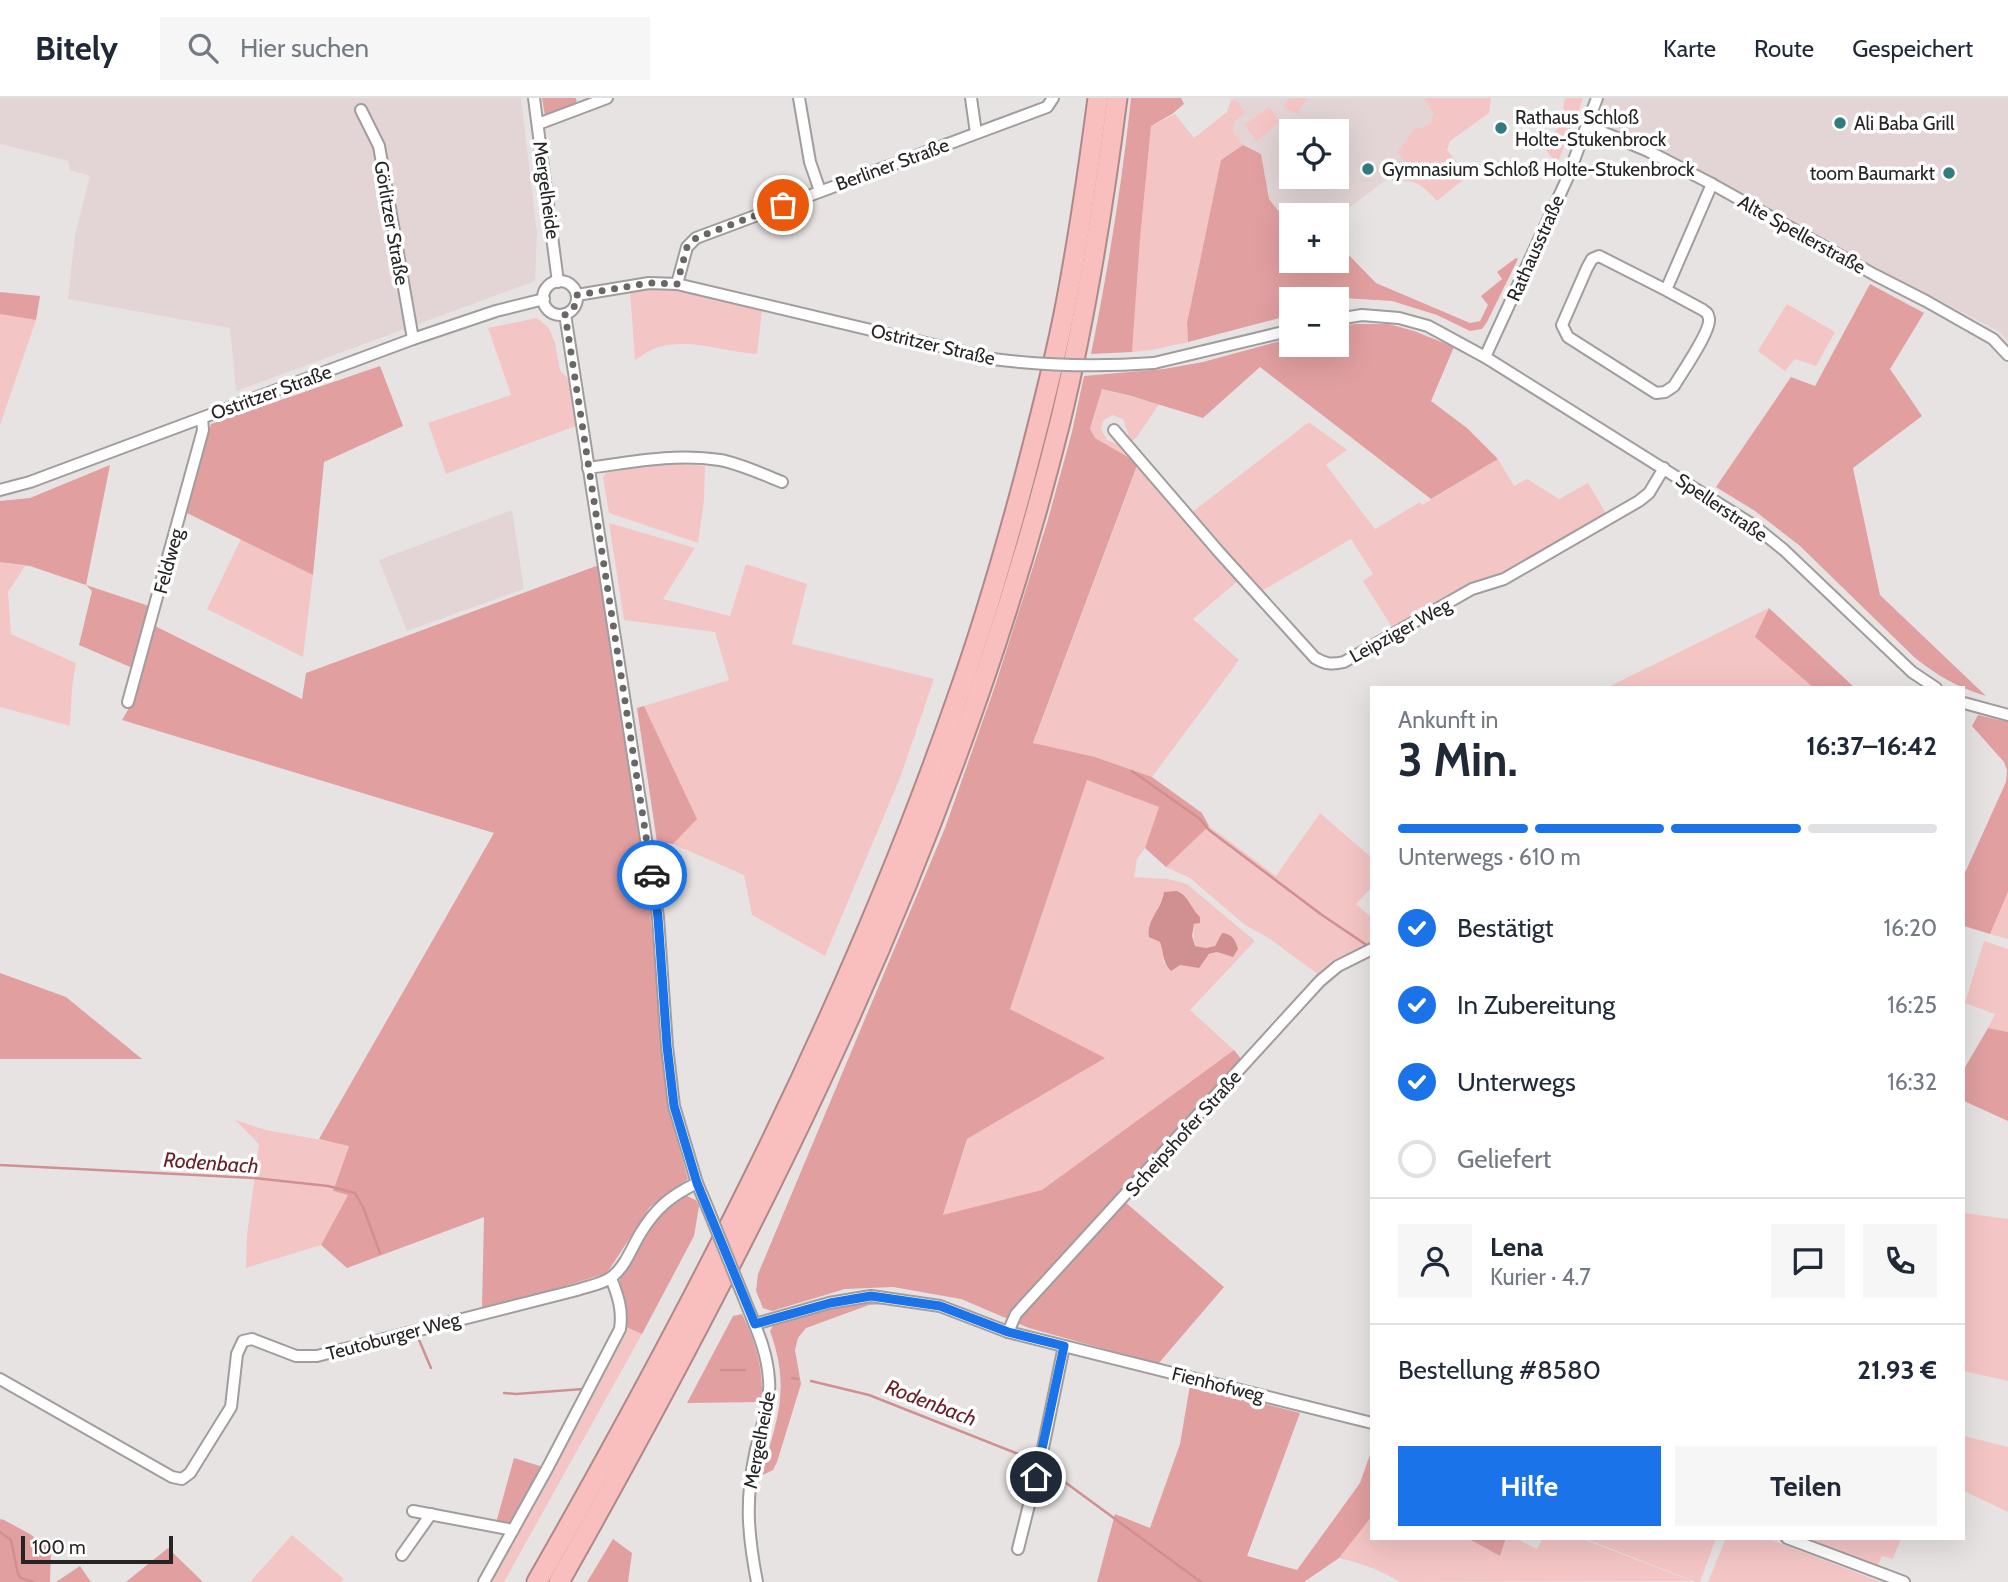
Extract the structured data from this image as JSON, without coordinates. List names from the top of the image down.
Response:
{
  "streets": {
    "street": [
      "Berliner Straße",
      "Mergelheide",
      "Görlitzer Straße",
      "Alte Spellerstraße",
      "Rathausstraße",
      "Ostritzer Straße",
      "Spellerstraße",
      "Feldweg",
      "Leipziger Weg",
      "Scheipshofer Straße",
      "Teutoburger Weg",
      "Fienhofweg"
    ]
  },
  "crossings": [
    ["Berliner Straße", "Ostritzer Straße"],
    ["Mergelheide", "Ostritzer Straße"],
    ["Mergelheide", "Fienhofweg"],
    ["Görlitzer Straße", "Ostritzer Straße"],
    ["Alte Spellerstraße", "Rathausstraße"],
    ["Rathausstraße", "Spellerstraße"],
    ["Ostritzer Straße", "Feldweg"],
    ["Spellerstraße", "Leipziger Weg"],
    ["Scheipshofer Straße", "Fienhofweg"]
  ],
  "water": ["Rodenbach"],
  "places": [
    "Ali Baba Grill",
    "Rathaus Schloß Holte-Stukenbrock",
    "Gymnasium Schloß Holte-Stukenbrock",
    "toom Baumarkt"
  ],
  "scale_bar": "100 m",
  "page": {
    "header": "Bitely",
    "search": "Hier suchen",
    "nav": ["Karte", "Route", "Gespeichert"],
    "map_buttons": ["+", "−"],
    "heading": ["3 Min.", "Ankunft in", "16:37–16:42"],
    "panel": [
      "Lena",
      "Kurier · 4.7",
      "Bestellung #8580",
      "21.93 €"
    ],
    "bar": "Unterwegs · 610 m",
    "list": [
      ["Bestätigt", "16:20"],
      ["In Zubereitung", "16:25"],
      ["Unterwegs", "16:32"],
      "Geliefert"
    ],
    "buttons": ["Hilfe", "Teilen"],
    "scale": "100 m"
  }
}
